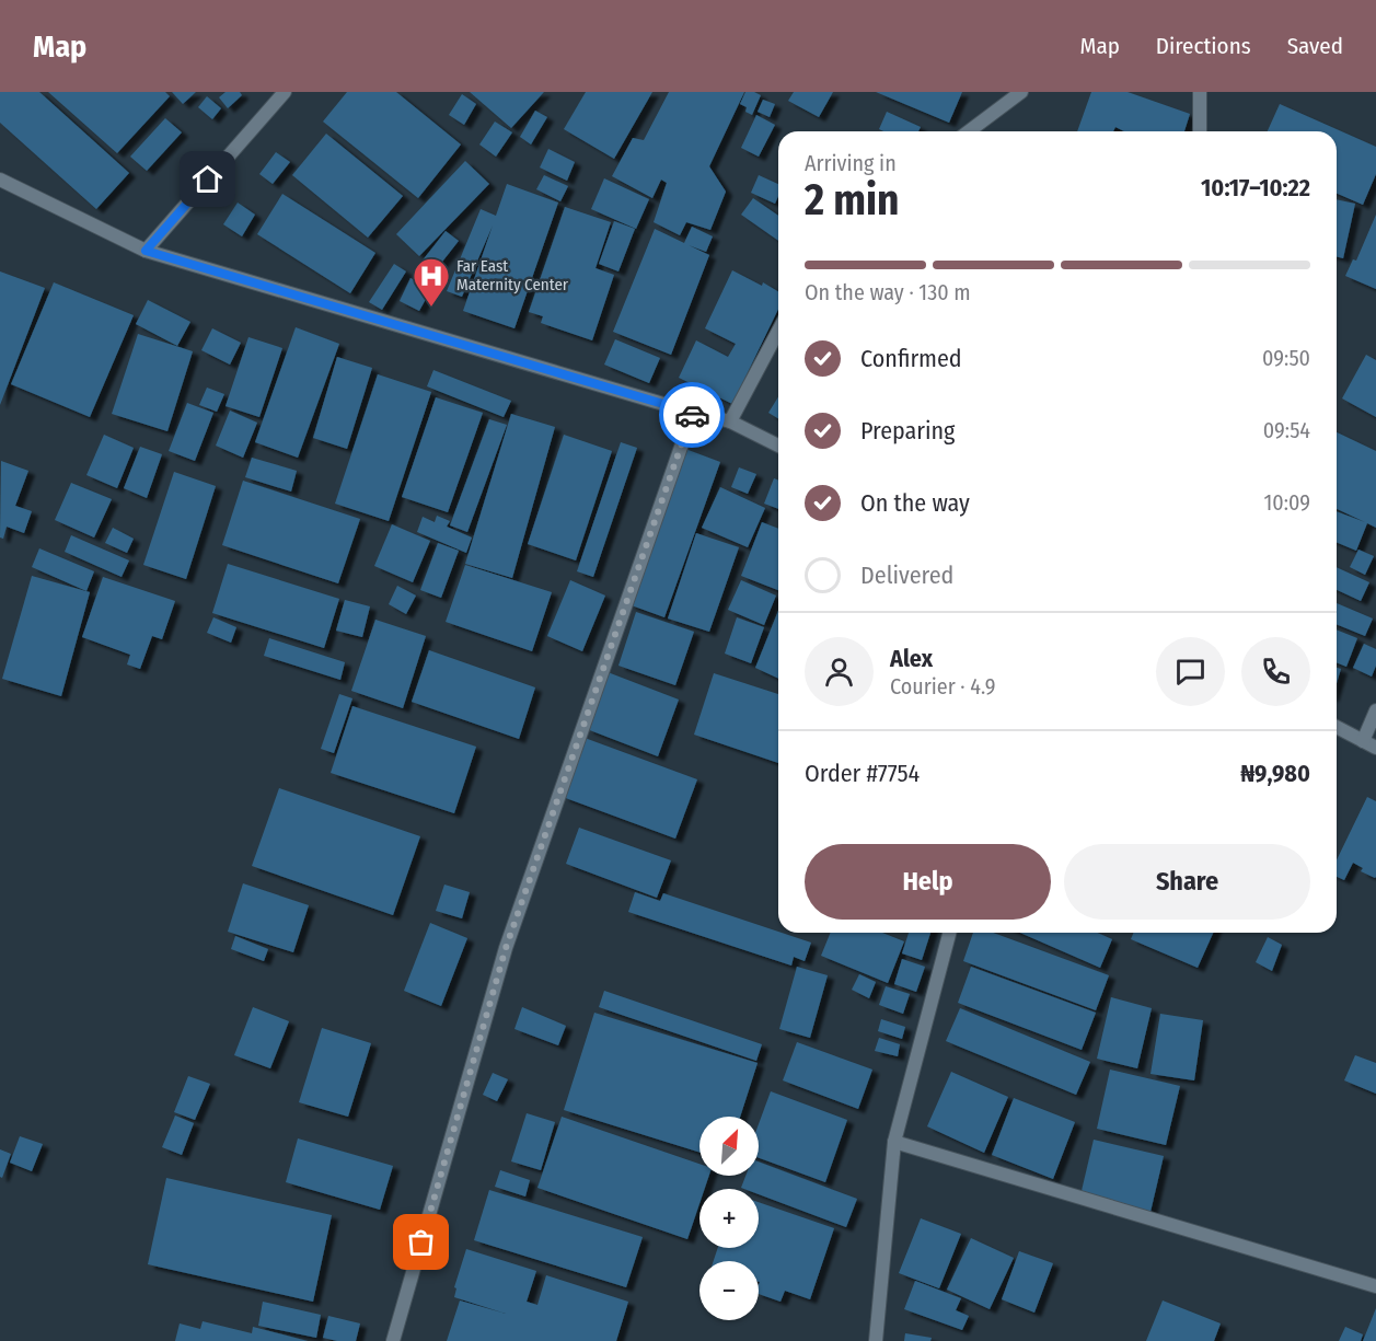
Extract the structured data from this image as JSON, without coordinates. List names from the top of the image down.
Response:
{
  "places": {
    "hospital": ["Far East Maternity Center"]
  },
  "north": "top right",
  "page": {
    "header": "Map",
    "nav": ["Map", "Directions", "Saved"],
    "heading": ["2 min", "Arriving in", "10:17–10:22"],
    "panel": [
      "Alex",
      "Courier · 4.9",
      "Order #7754",
      "₦9,980"
    ],
    "bar": "On the way · 130 m",
    "list": [
      ["Confirmed", "09:50"],
      ["Preparing", "09:54"],
      ["On the way", "10:09"],
      "Delivered"
    ],
    "buttons": ["Help", "Share"],
    "map_buttons": ["+", "−"]
  }
}
